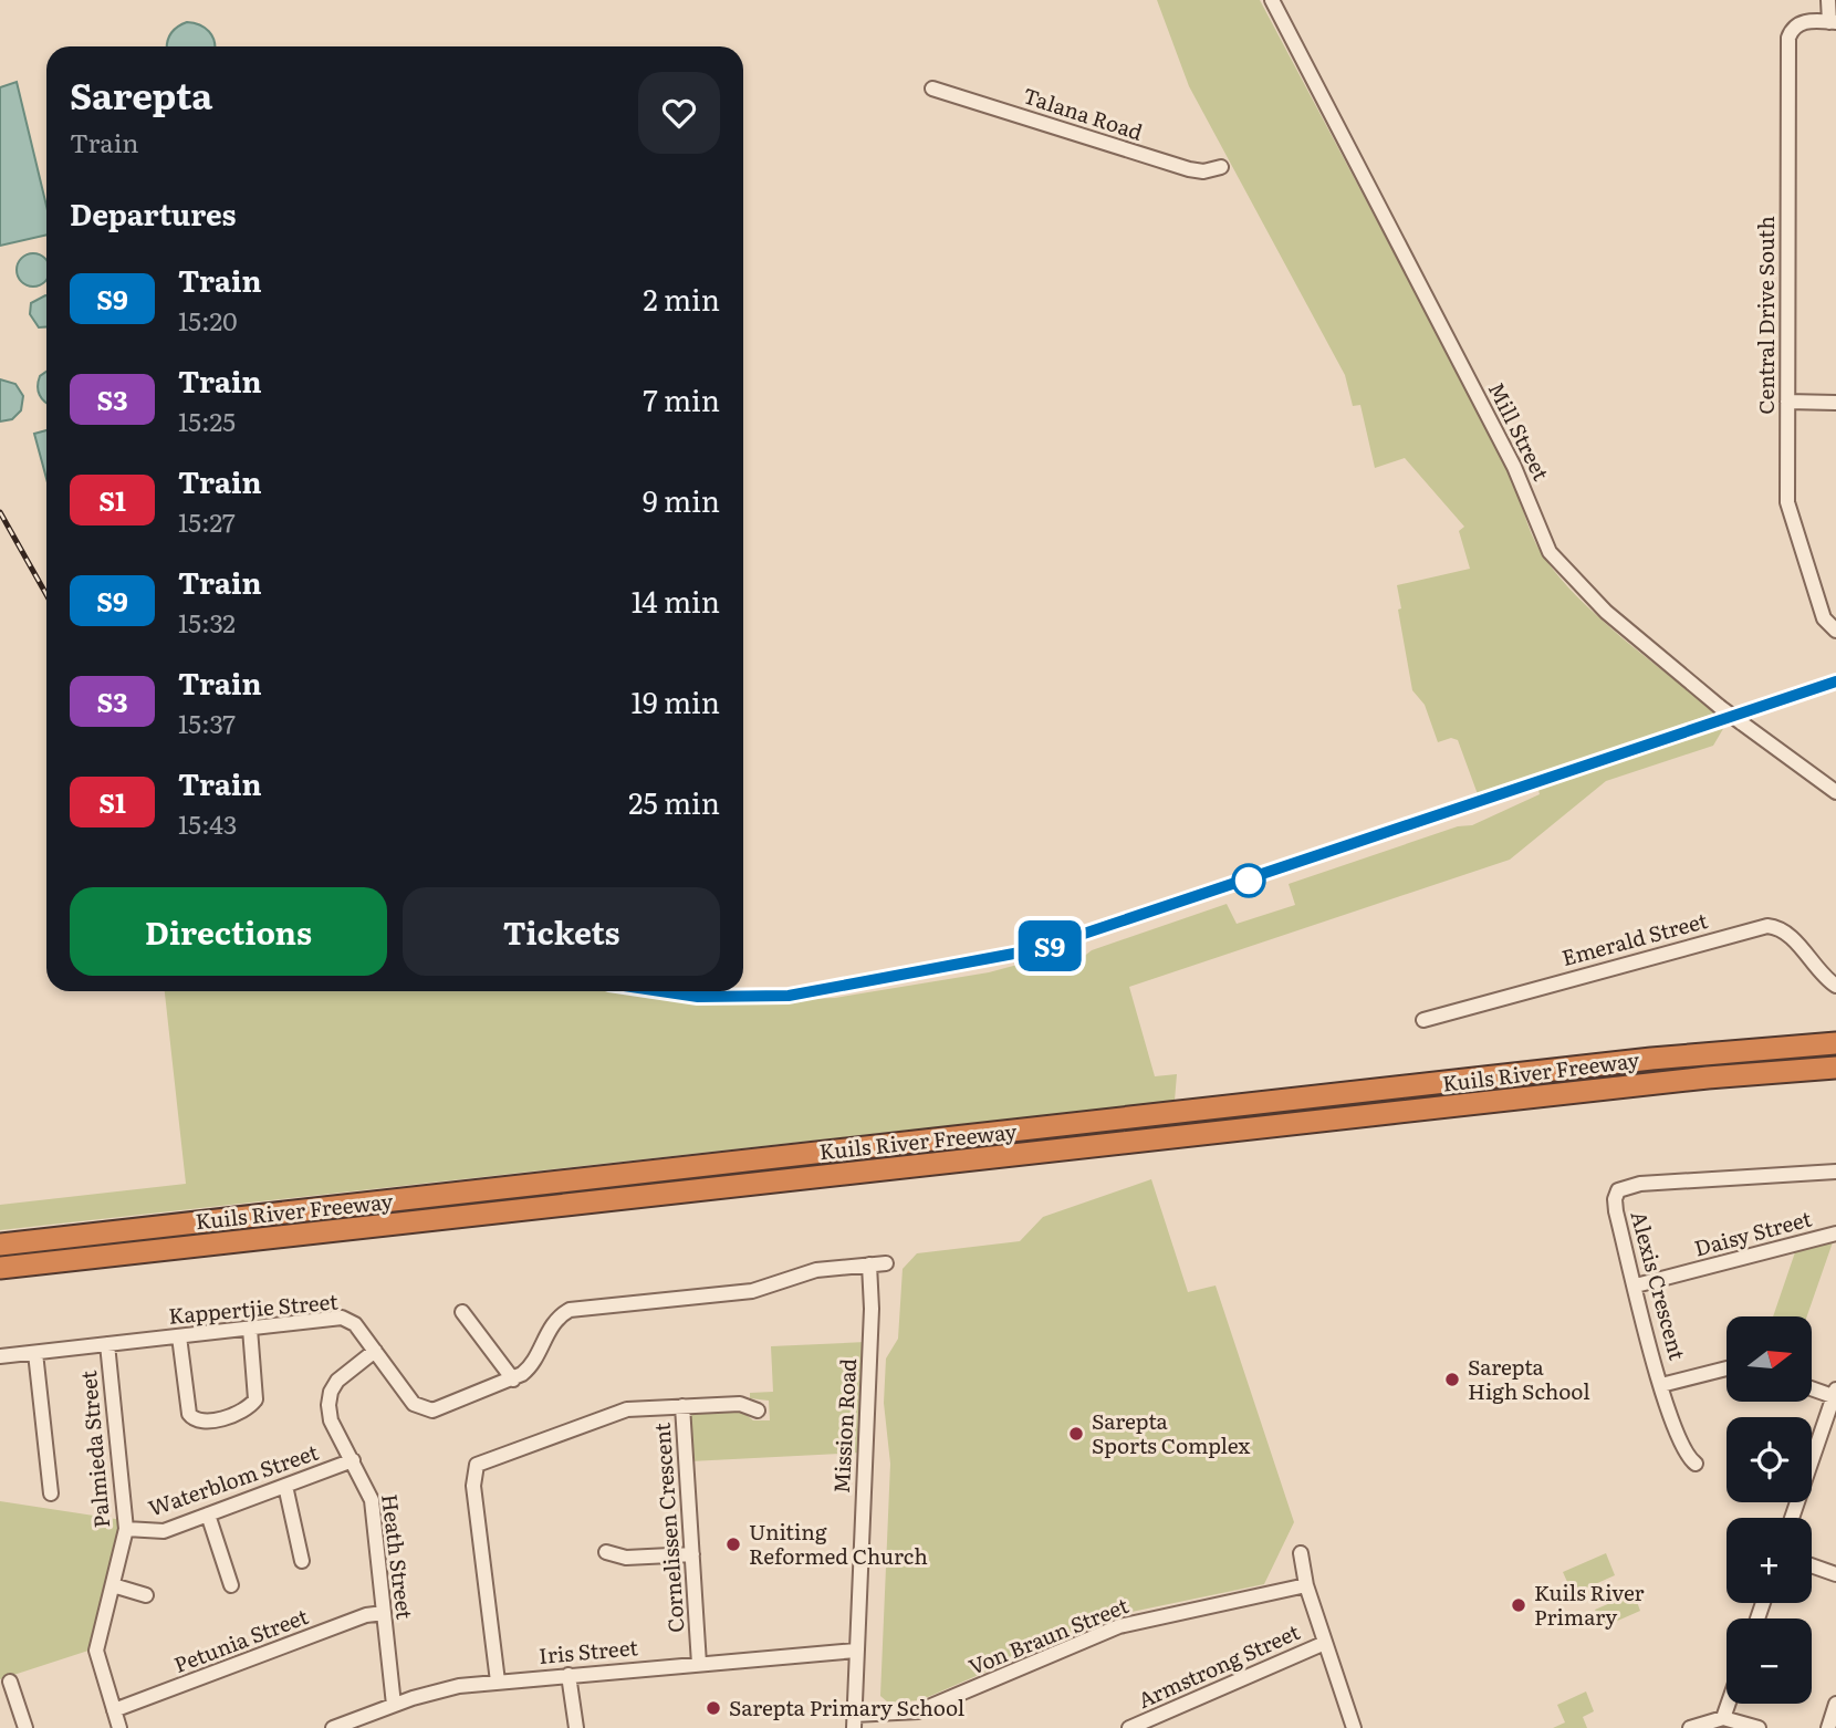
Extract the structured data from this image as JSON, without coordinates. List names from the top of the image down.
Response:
{
  "streets": {
    "highway": ["Kuils River Freeway"],
    "street": [
      "Talana Road",
      "Central Drive South",
      "Mill Street",
      "Emerald Street",
      "Daisy Street",
      "Alexis Crescent",
      "Kappertjie Street",
      "Mission Road",
      "Palmieda Street",
      "Waterblom Street",
      "Cornelissen Crescent",
      "Heath Street",
      "Von Braun Street",
      "Petunia Street",
      "Iris Street",
      "Armstrong Street"
    ]
  },
  "crossings": [
    ["Daisy Street", "Alexis Crescent"],
    ["Kappertjie Street", "Mission Road"],
    ["Kappertjie Street", "Palmieda Street"],
    ["Kappertjie Street", "Heath Street"],
    ["Mission Road", "Von Braun Street"],
    ["Mission Road", "Iris Street"],
    ["Palmieda Street", "Waterblom Street"],
    ["Palmieda Street", "Petunia Street"],
    ["Waterblom Street", "Heath Street"],
    ["Cornelissen Crescent", "Iris Street"],
    ["Heath Street", "Petunia Street"],
    ["Heath Street", "Iris Street"]
  ],
  "places": [
    "Sarepta High School",
    "Sarepta Sports Complex",
    "Uniting Reformed Church",
    "Kuils River Primary",
    "Sarepta Primary School"
  ],
  "north": "right",
  "page": {
    "on_map": "S9",
    "heading": [
      ["Sarepta", "Train"],
      "Departures"
    ],
    "list": [
      {
        "mark": "S9",
        "name": "Train",
        "note": "15:20",
        "value": "2 min"
      },
      {
        "mark": "S3",
        "name": "Train",
        "note": "15:25",
        "value": "7 min"
      },
      {
        "mark": "S1",
        "name": "Train",
        "note": "15:27",
        "value": "9 min"
      },
      {
        "mark": "S9",
        "name": "Train",
        "note": "15:32",
        "value": "14 min"
      },
      {
        "mark": "S3",
        "name": "Train",
        "note": "15:37",
        "value": "19 min"
      },
      {
        "mark": "S1",
        "name": "Train",
        "note": "15:43",
        "value": "25 min"
      }
    ],
    "buttons": ["Directions", "Tickets"],
    "map_buttons": ["+", "−"]
  }
}
